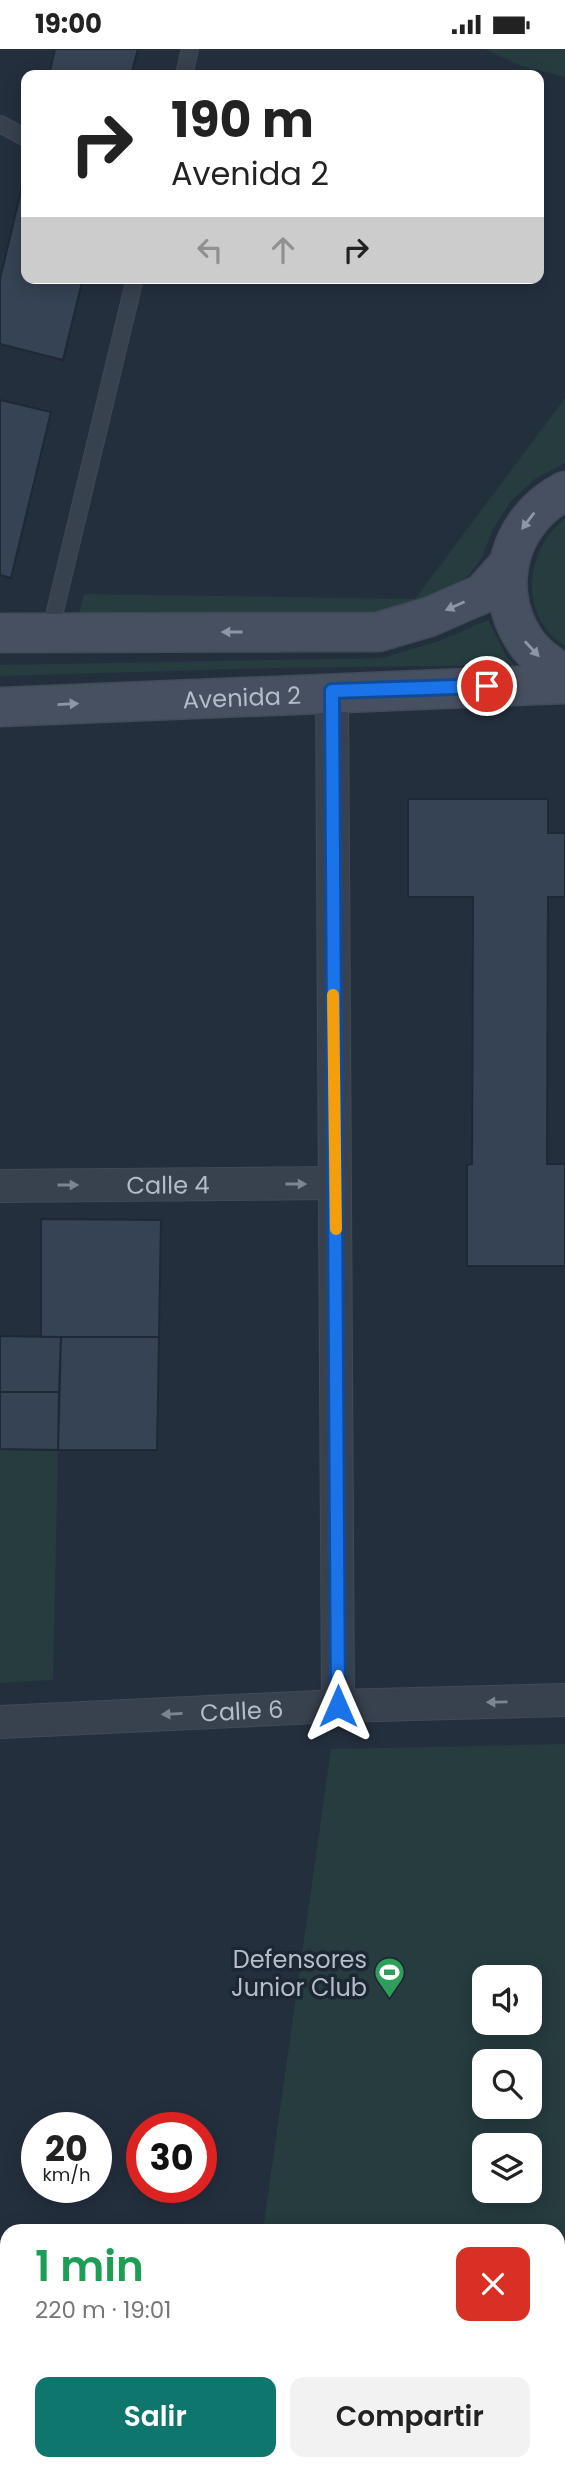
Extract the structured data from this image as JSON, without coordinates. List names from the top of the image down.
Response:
{
  "streets": {
    "main road": ["Avenida 2"],
    "street": ["Calle 4", "Calle 6"]
  },
  "one_way": ["Calle 4", "Calle 6"],
  "places": {
    "sports": ["Defensores Junior Club"]
  },
  "page": {
    "status": "19:00",
    "turn": ["190 m", "Avenida 2"],
    "speed": "20 km/h",
    "limit": "30",
    "heading": ["1 min", "220 m · 19:01"],
    "buttons": ["Salir", "Compartir"]
  }
}
